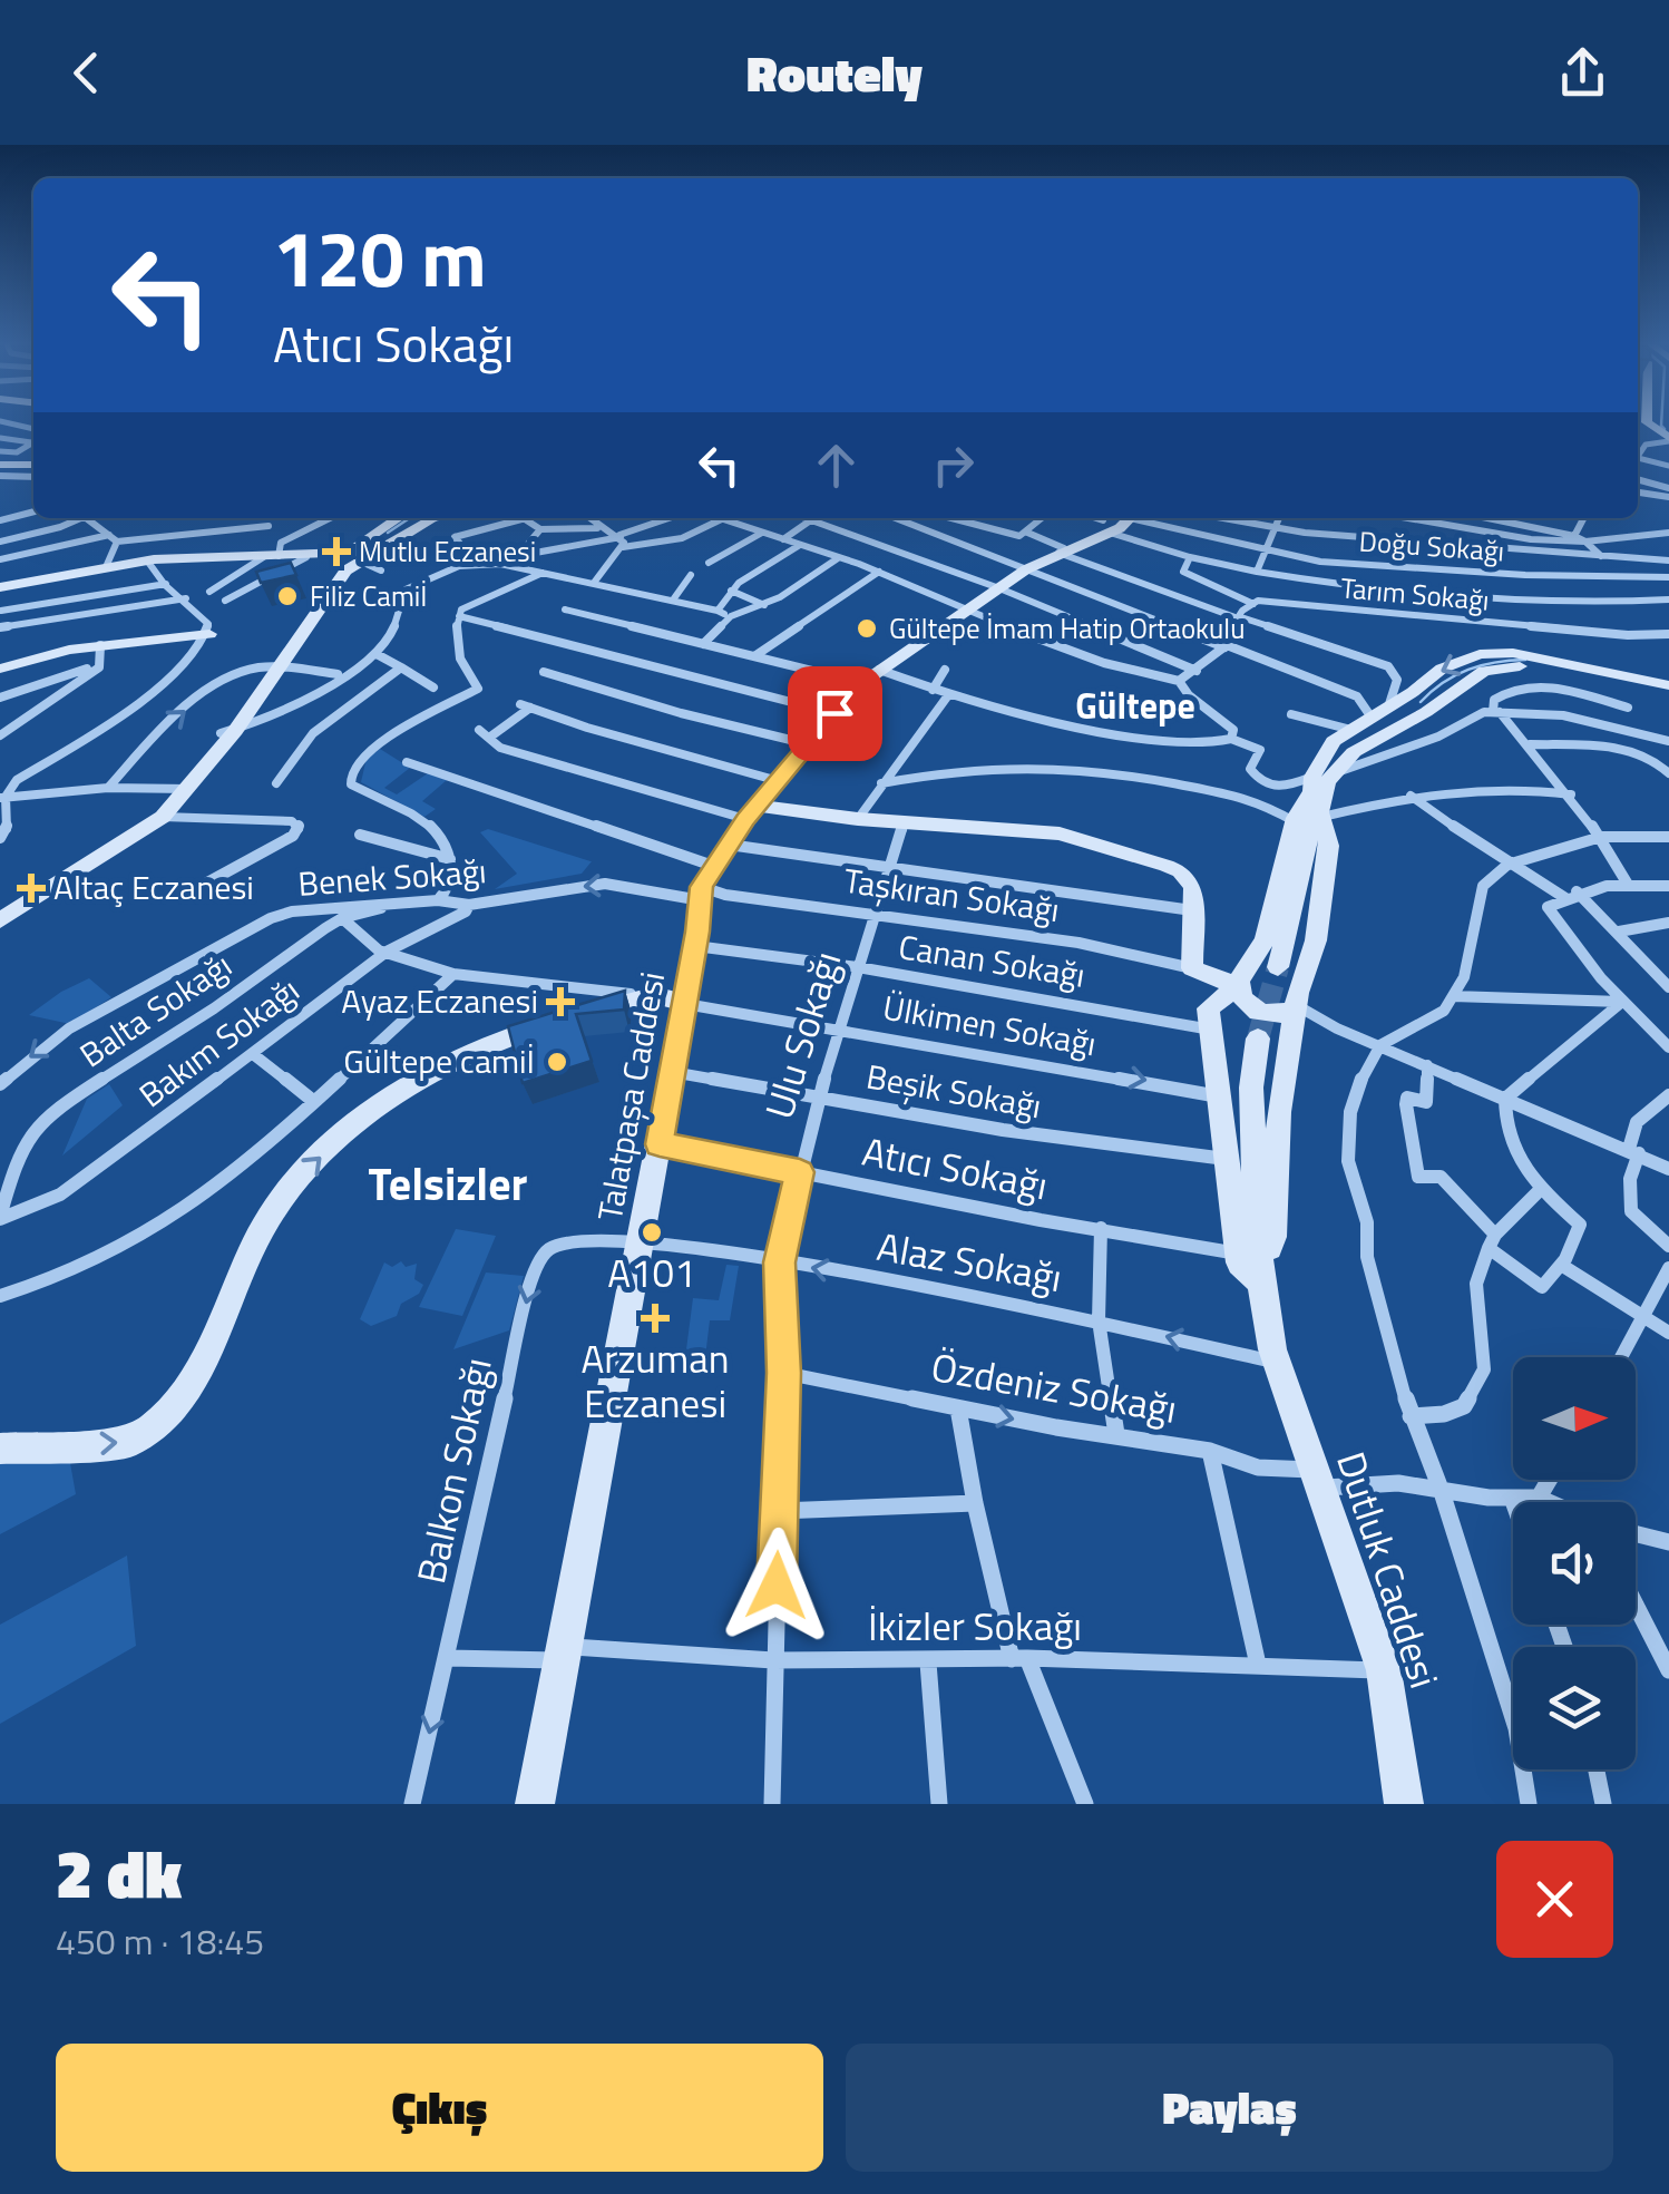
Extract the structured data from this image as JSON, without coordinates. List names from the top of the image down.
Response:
{
  "streets": {
    "main road": ["Talatpaşa Caddesi", "Dutluk Caddesi"],
    "street": [
      "Doğu Sokağı",
      "Tarım Sokağı",
      "Benek Sokağı",
      "Taşkıran Sokağı",
      "Canan Sokağı",
      "Balta Sokağı",
      "Ülkimen Sokağı",
      "Ulu Sokağı",
      "Bakım Sokağı",
      "Beşik Sokağı",
      "Atıcı Sokağı",
      "Alaz Sokağı",
      "Özdeniz Sokağı",
      "Balkon Sokağı",
      "İkizler Sokağı"
    ]
  },
  "crossings": [
    ["Doğu Sokağı", "Talatpaşa Caddesi"],
    ["Benek Sokağı", "Taşkıran Sokağı"],
    ["Benek Sokağı", "Balta Sokağı"],
    ["Benek Sokağı", "Bakım Sokağı"],
    ["Benek Sokağı", "Talatpaşa Caddesi"],
    ["Taşkıran Sokağı", "Ulu Sokağı"],
    ["Taşkıran Sokağı", "Talatpaşa Caddesi"],
    ["Canan Sokağı", "Ulu Sokağı"],
    ["Canan Sokağı", "Talatpaşa Caddesi"],
    ["Balta Sokağı", "Bakım Sokağı"],
    ["Ülkimen Sokağı", "Ulu Sokağı"],
    ["Ülkimen Sokağı", "Talatpaşa Caddesi"],
    ["Ulu Sokağı", "Beşik Sokağı"],
    ["Ulu Sokağı", "Atıcı Sokağı"],
    ["Ulu Sokağı", "Alaz Sokağı"],
    ["Ulu Sokağı", "Özdeniz Sokağı"],
    ["Ulu Sokağı", "İkizler Sokağı"],
    ["Beşik Sokağı", "Talatpaşa Caddesi"],
    ["Talatpaşa Caddesi", "Atıcı Sokağı"],
    ["Talatpaşa Caddesi", "Alaz Sokağı"],
    ["Talatpaşa Caddesi", "Balkon Sokağı"],
    ["Talatpaşa Caddesi", "İkizler Sokağı"],
    ["Atıcı Sokağı", "Dutluk Caddesi"],
    ["Alaz Sokağı", "Balkon Sokağı"],
    ["Alaz Sokağı", "Dutluk Caddesi"],
    ["Özdeniz Sokağı", "Dutluk Caddesi"],
    ["Balkon Sokağı", "İkizler Sokağı"],
    ["Dutluk Caddesi", "İkizler Sokağı"]
  ],
  "one_way": [
    "Benek Sokağı",
    "Ülkimen Sokağı",
    "Alaz Sokağı",
    "Balkon Sokağı"
  ],
  "districts": ["Gültepe", "Telsizler"],
  "places": {
    "health": [
      "Mutlu Eczanesi",
      "Altaç Eczanesi",
      "Ayaz Eczanesi",
      "Arzuman Eczanesi"
    ],
    "other": [
      "Filiz Camiİ",
      "Gültepe İmam Hatip Ortaokulu",
      "Gültepe camiİ",
      "A101"
    ]
  },
  "north": "right",
  "page": {
    "header": "Routely",
    "turn": ["120 m", "Atıcı Sokağı"],
    "heading": ["2 dk", "450 m · 18:45"],
    "buttons": ["Çıkış", "Paylaş"]
  }
}
